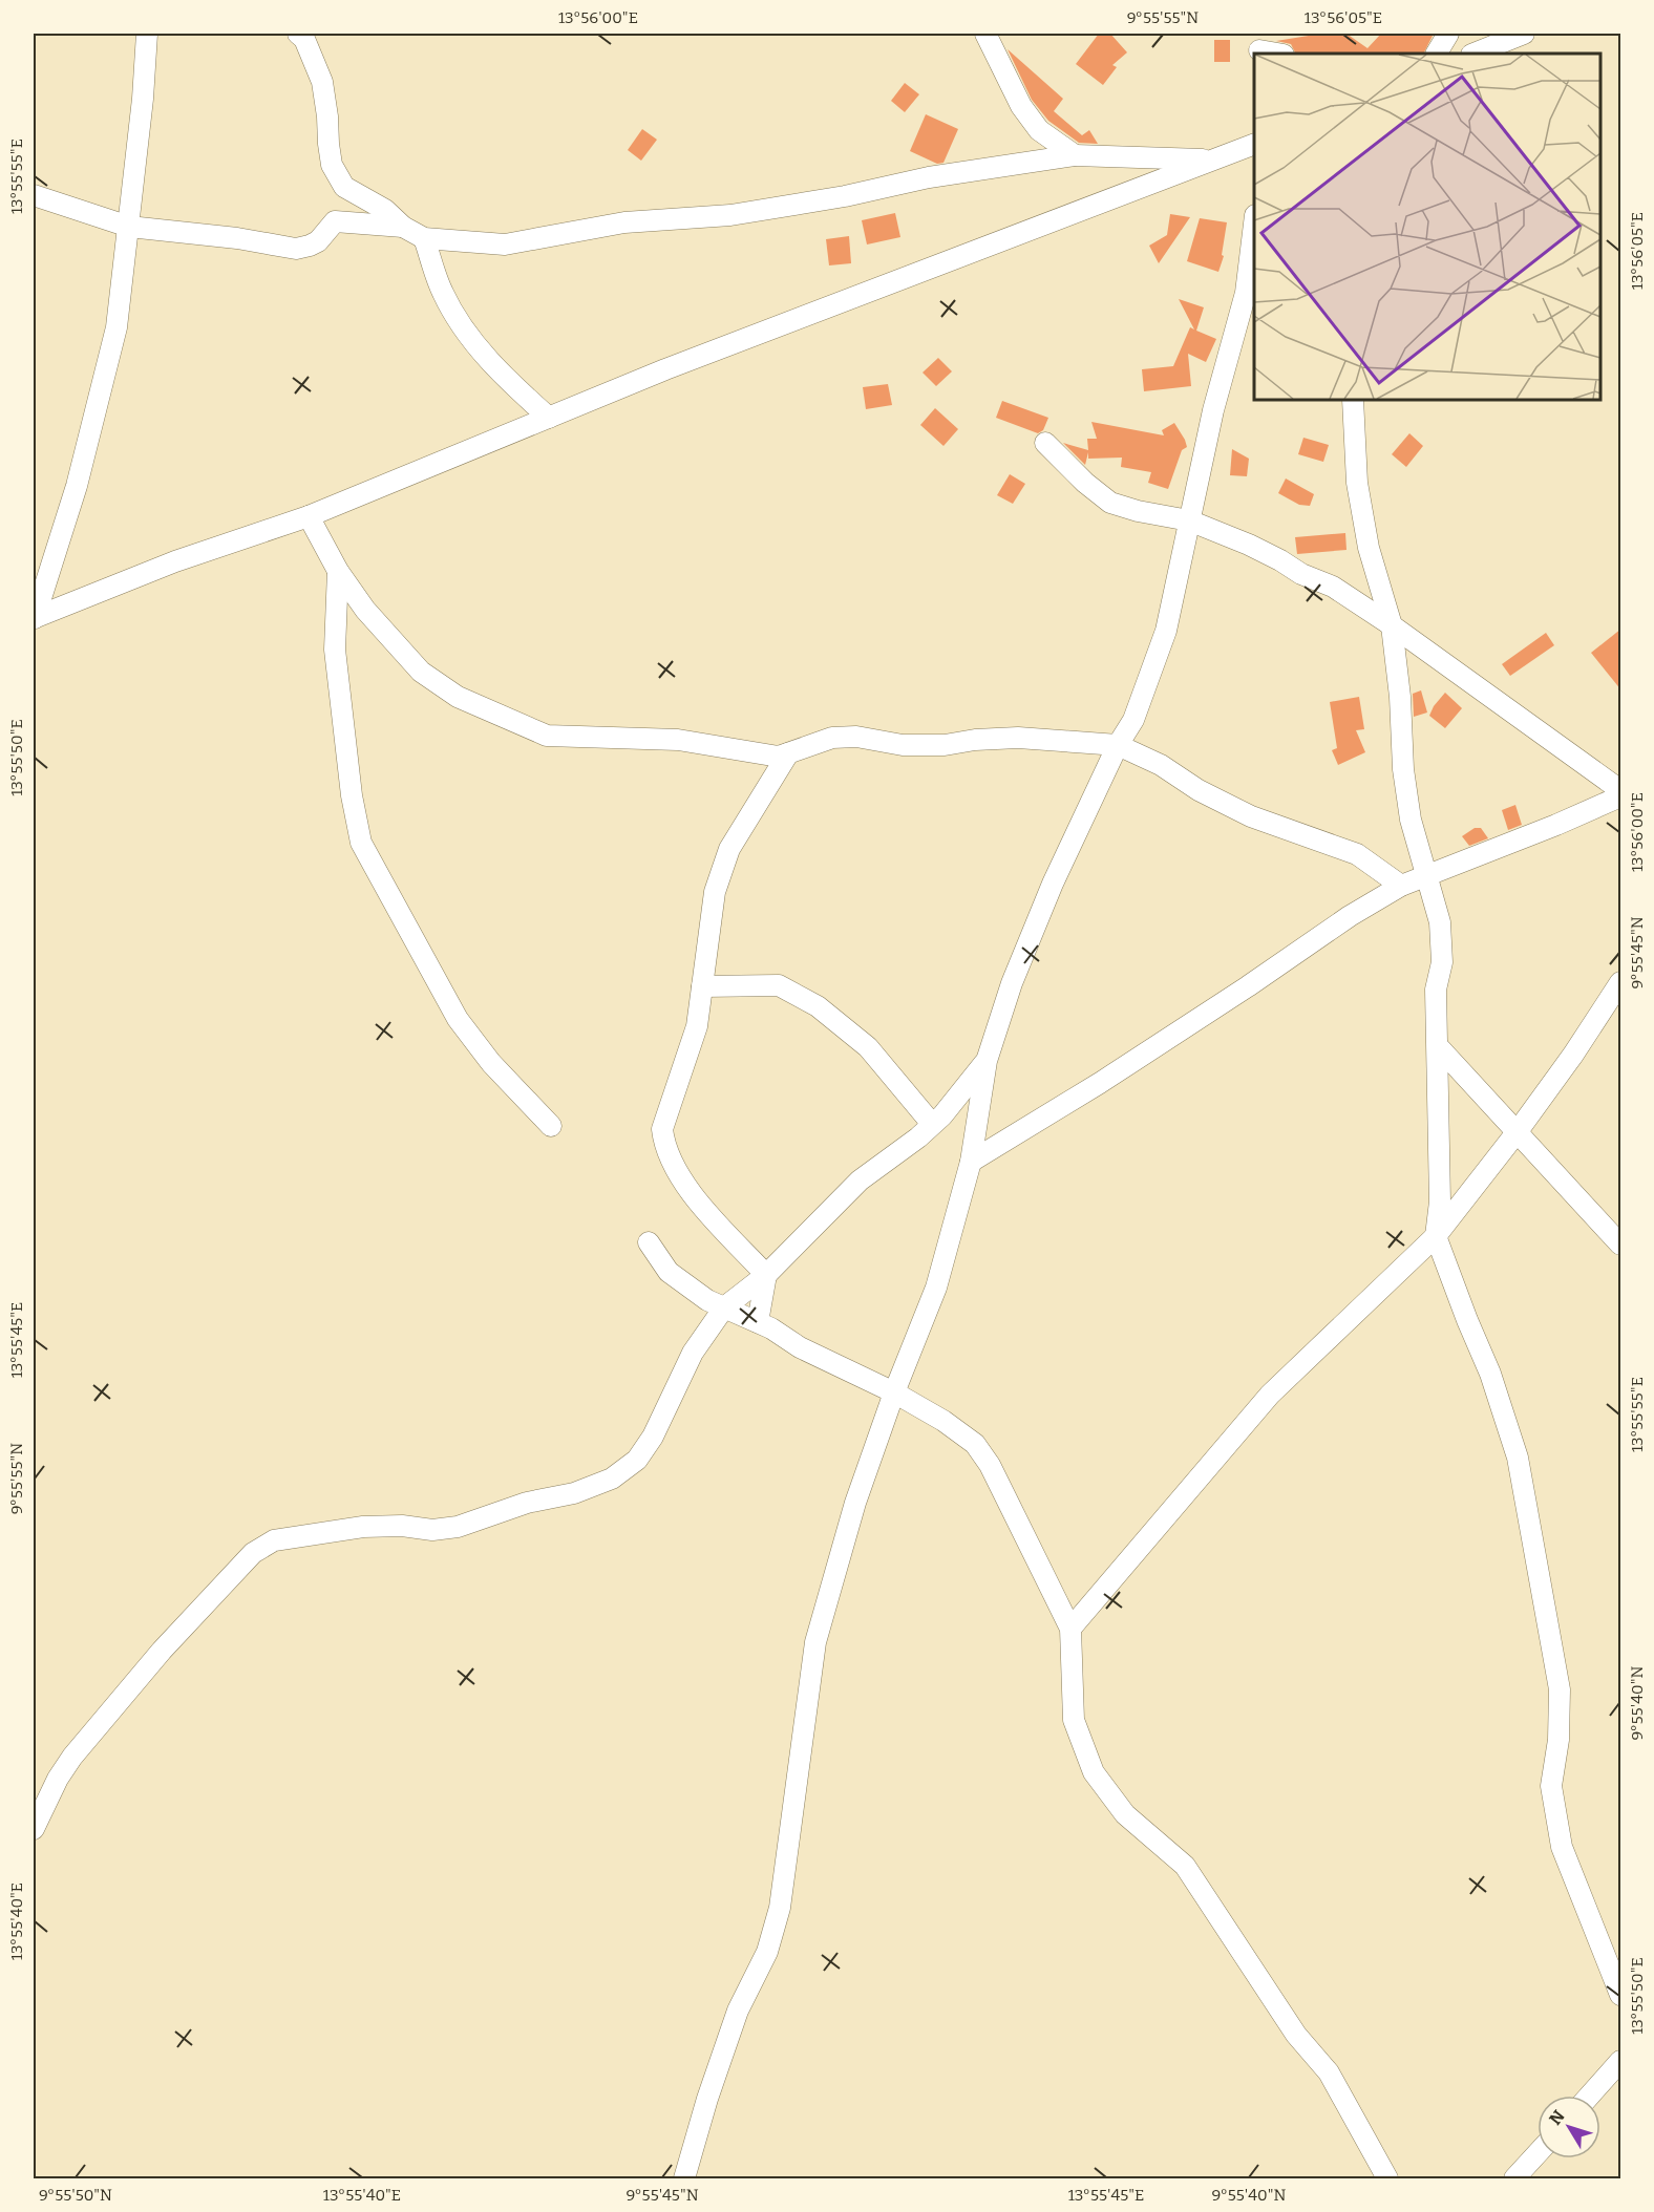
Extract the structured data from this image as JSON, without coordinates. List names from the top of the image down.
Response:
{
  "north": "top left",
  "coordinates": [
    "13°56'00\"E",
    "9°55'55\"N",
    "13°56'05\"E",
    "13°55'55\"E",
    "13°55'50\"E",
    "9°55'45\"N",
    "13°55'45\"E",
    "9°55'40\"N",
    "13°55'40\"E",
    "9°55'50\"N"
  ]
}
